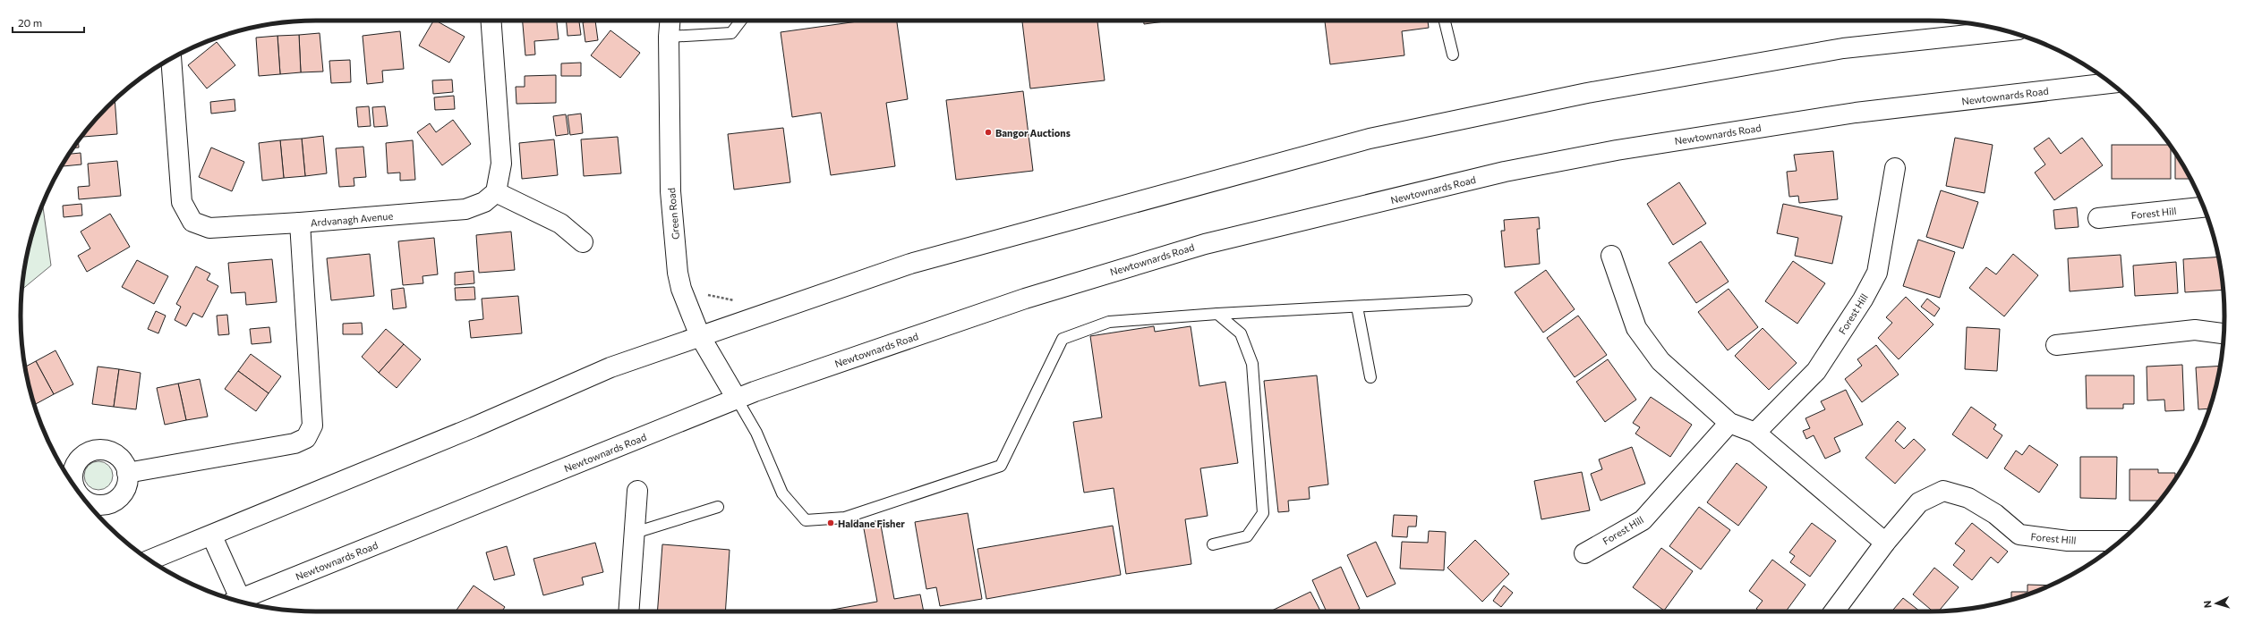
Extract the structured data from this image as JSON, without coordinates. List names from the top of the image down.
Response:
{
  "streets": {
    "main road": [
      "Newtownards Road",
      "Forest Hill",
      "Green Road",
      "Ardvanagh Avenue"
    ]
  },
  "crossings": [
    ["Newtownards Road", "Green Road"]
  ],
  "places": ["Bangor Auctions", "Haldane Fisher"],
  "scale_bar": "20 m",
  "north": "left"
}
